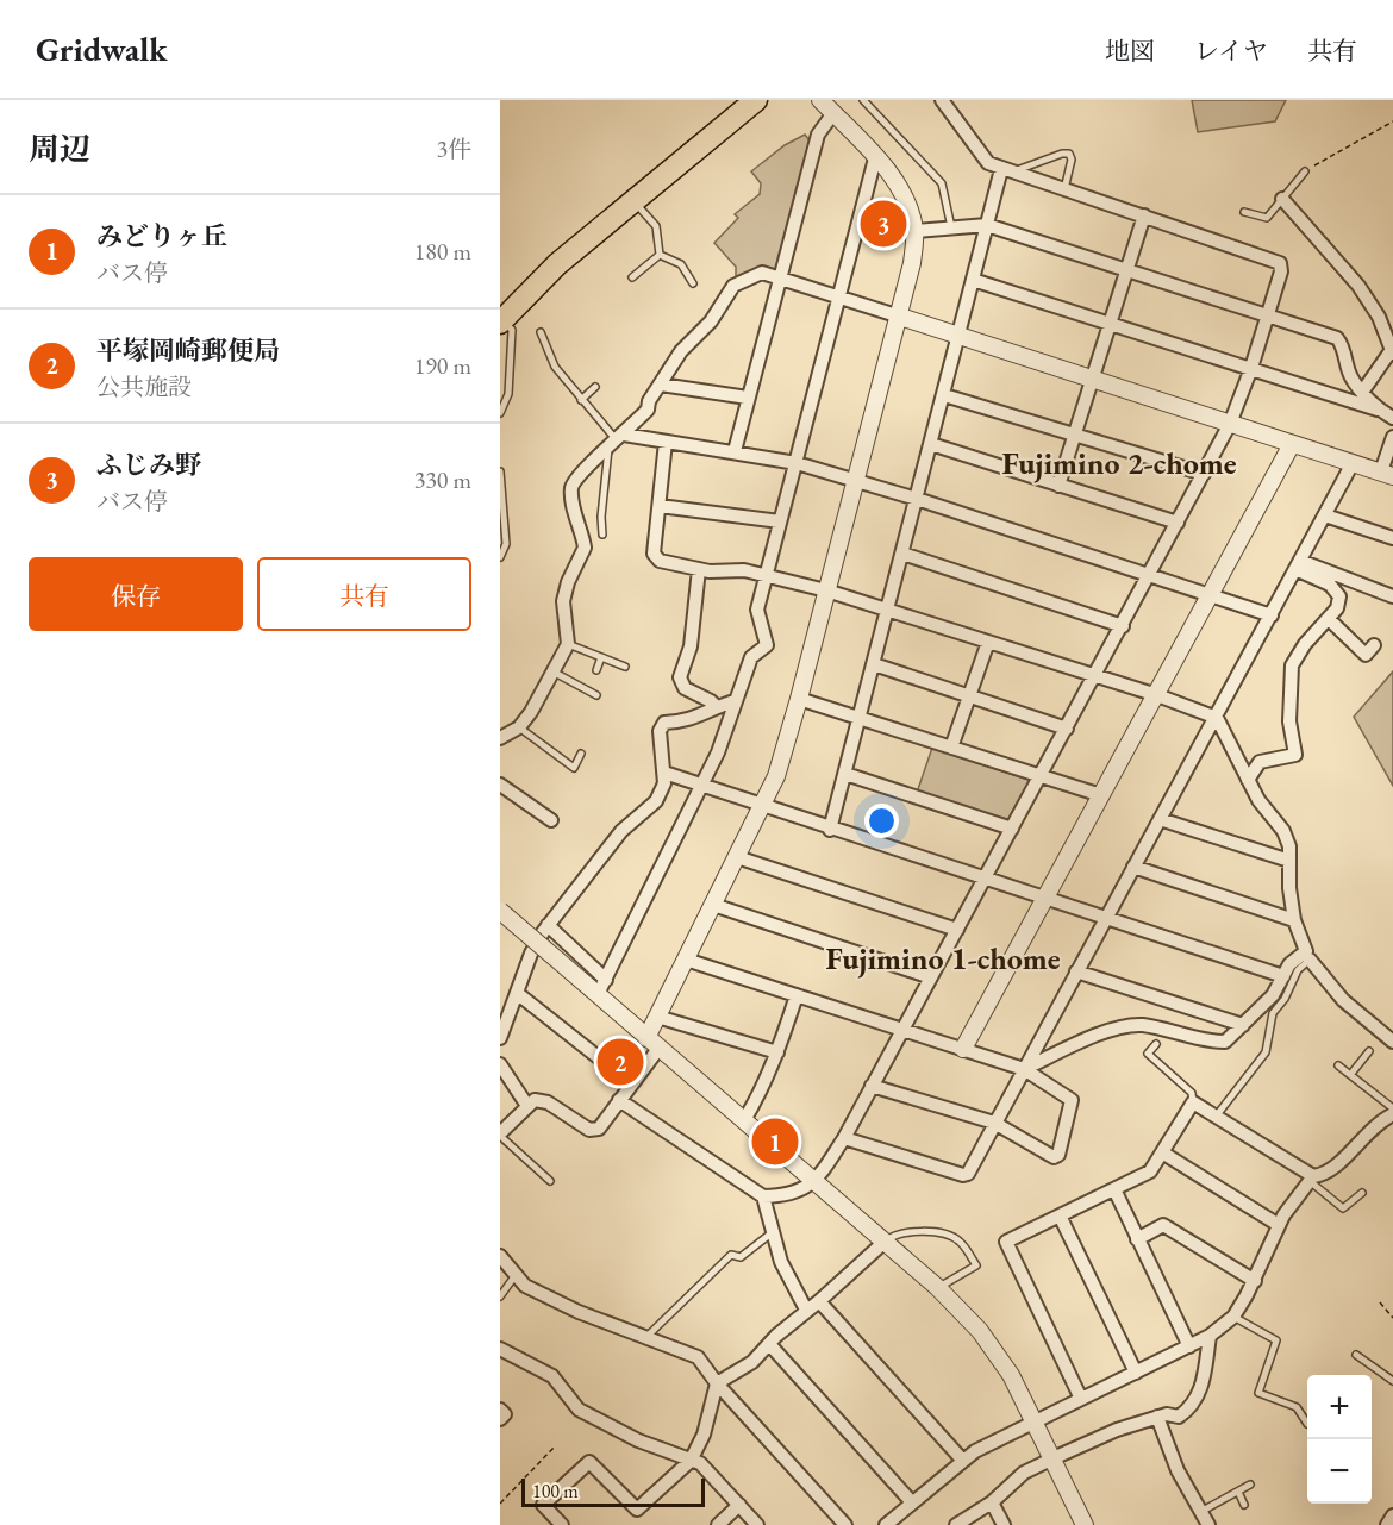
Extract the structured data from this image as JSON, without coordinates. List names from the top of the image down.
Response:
{
  "districts": ["Fujimino 2-chome", "Fujimino 1-chome"],
  "scale_bar": "100 m",
  "page": {
    "header": "Gridwalk",
    "nav": ["地図", "レイヤ", "共有"],
    "heading": ["周辺", "3件"],
    "list": [
      {
        "mark": "1",
        "name": "みどりヶ丘",
        "note": "バス停",
        "value": "180 m"
      },
      {
        "mark": "2",
        "name": "平塚岡崎郵便局",
        "note": "公共施設",
        "value": "190 m"
      },
      {
        "mark": "3",
        "name": "ふじみ野",
        "note": "バス停",
        "value": "330 m"
      }
    ],
    "pins": ["3", "2", "1"],
    "buttons": ["保存", "共有"],
    "map_buttons": ["+", "−"],
    "scale": "100 m"
  }
}
